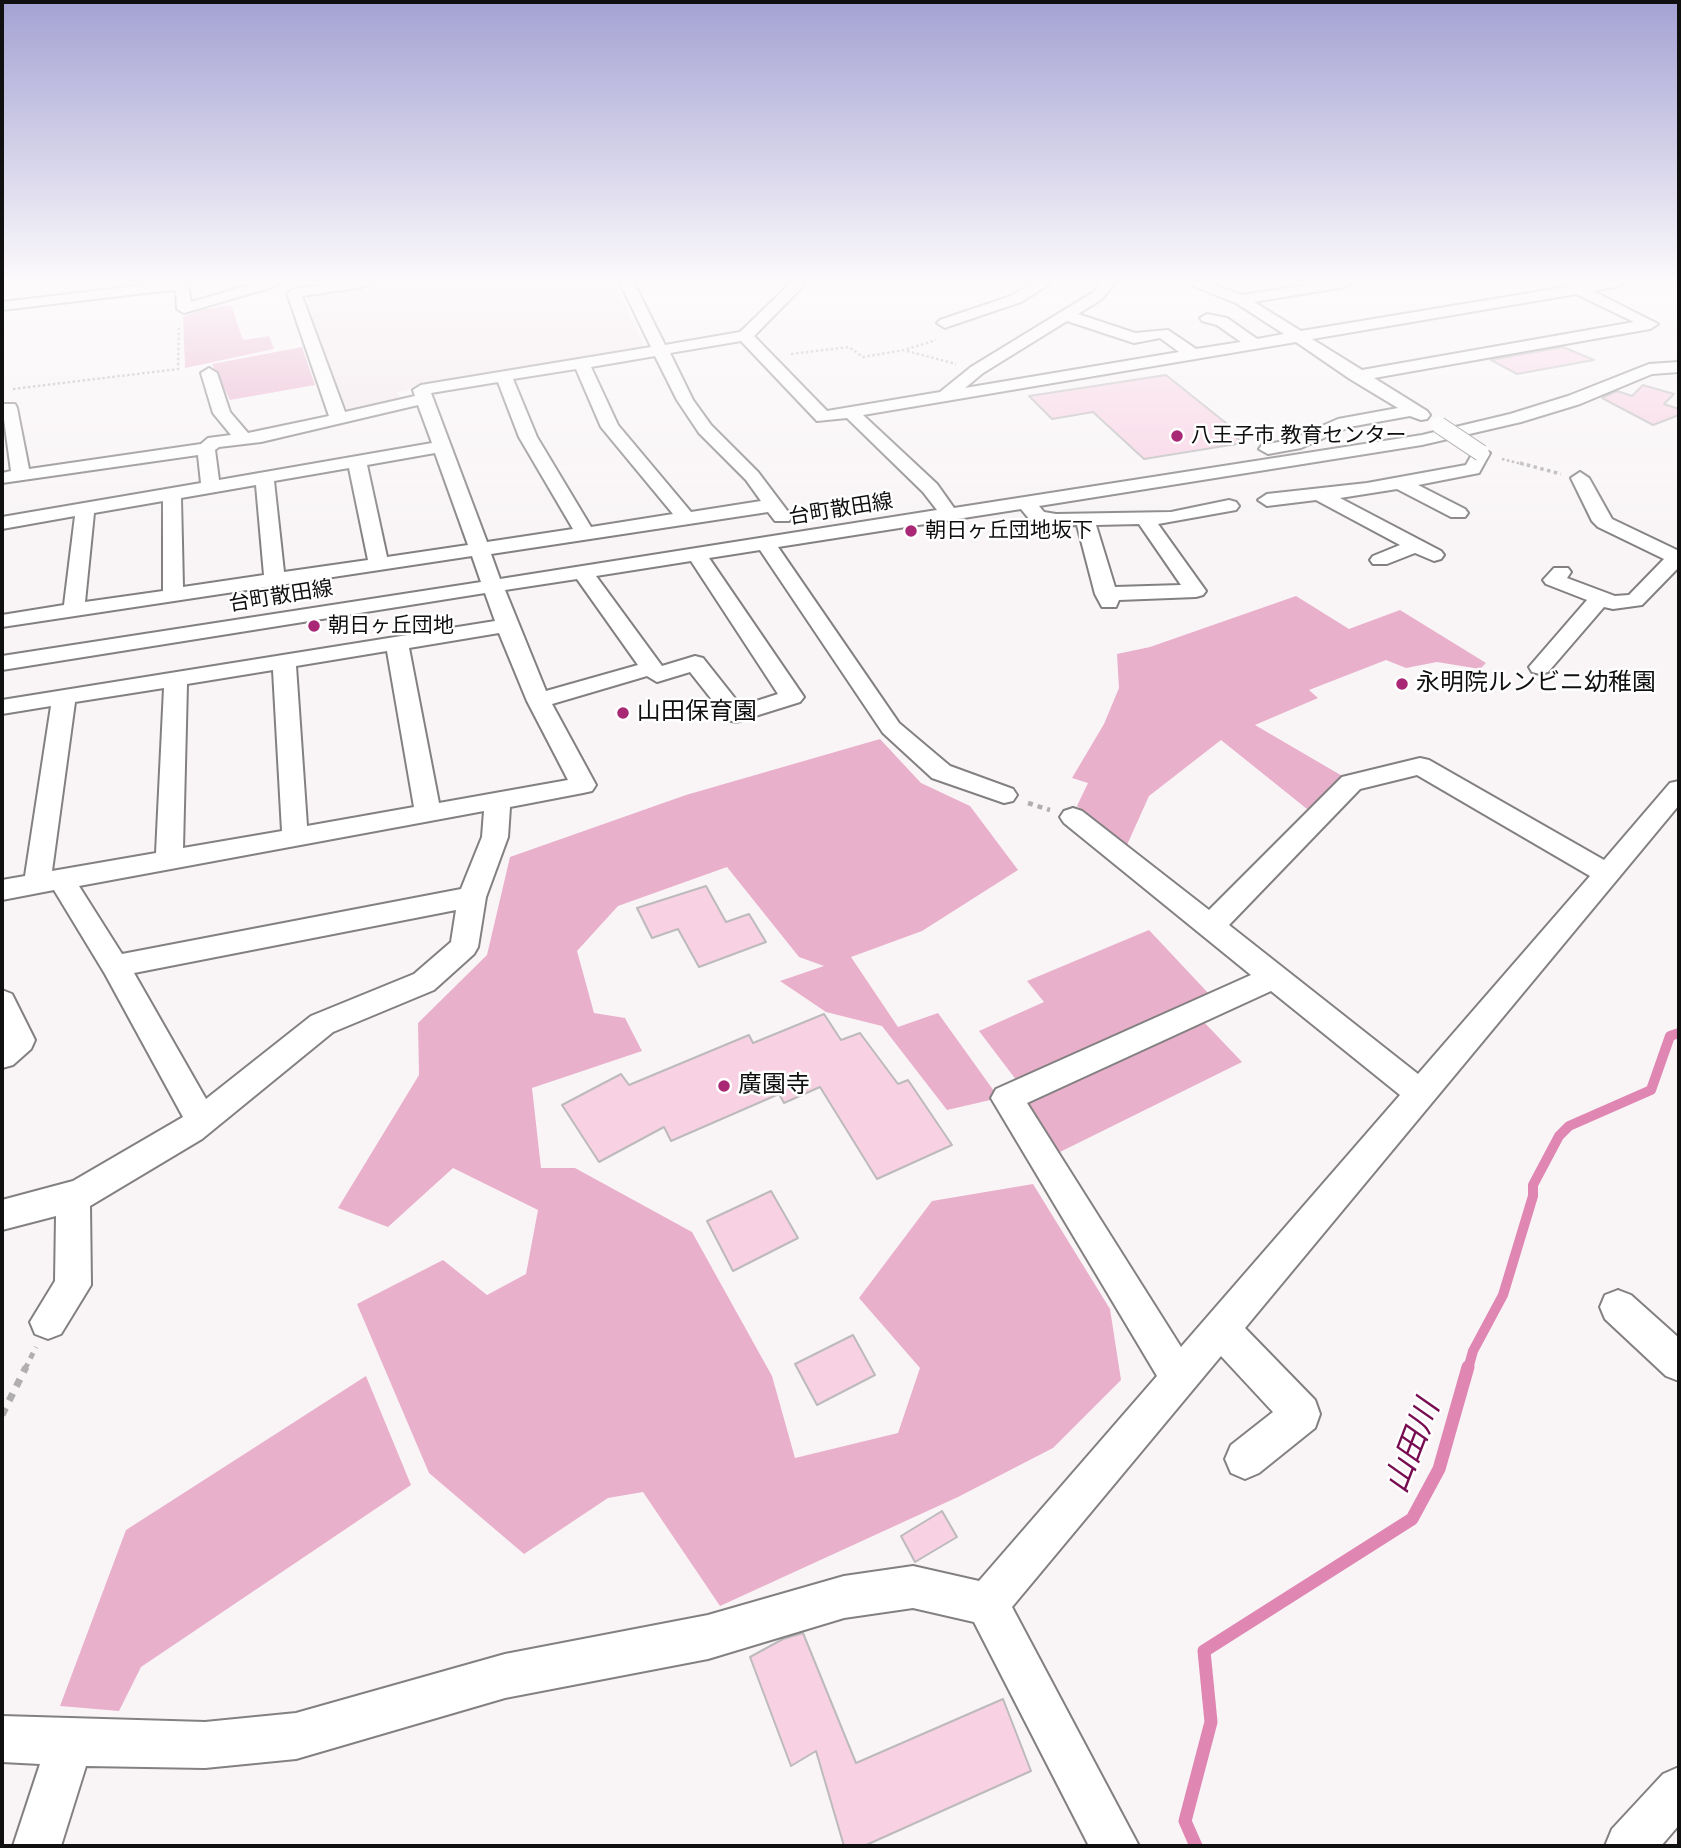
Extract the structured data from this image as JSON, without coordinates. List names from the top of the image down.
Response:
{
  "streets": {
    "street": ["台町散田線"]
  },
  "water": ["山田川"],
  "places": [
    "八王子市 教育センター",
    "朝日ヶ丘団地坂下",
    "朝日ヶ丘団地",
    "永明院ルンビニ幼稚園",
    "山田保育園",
    "廣園寺"
  ]
}
